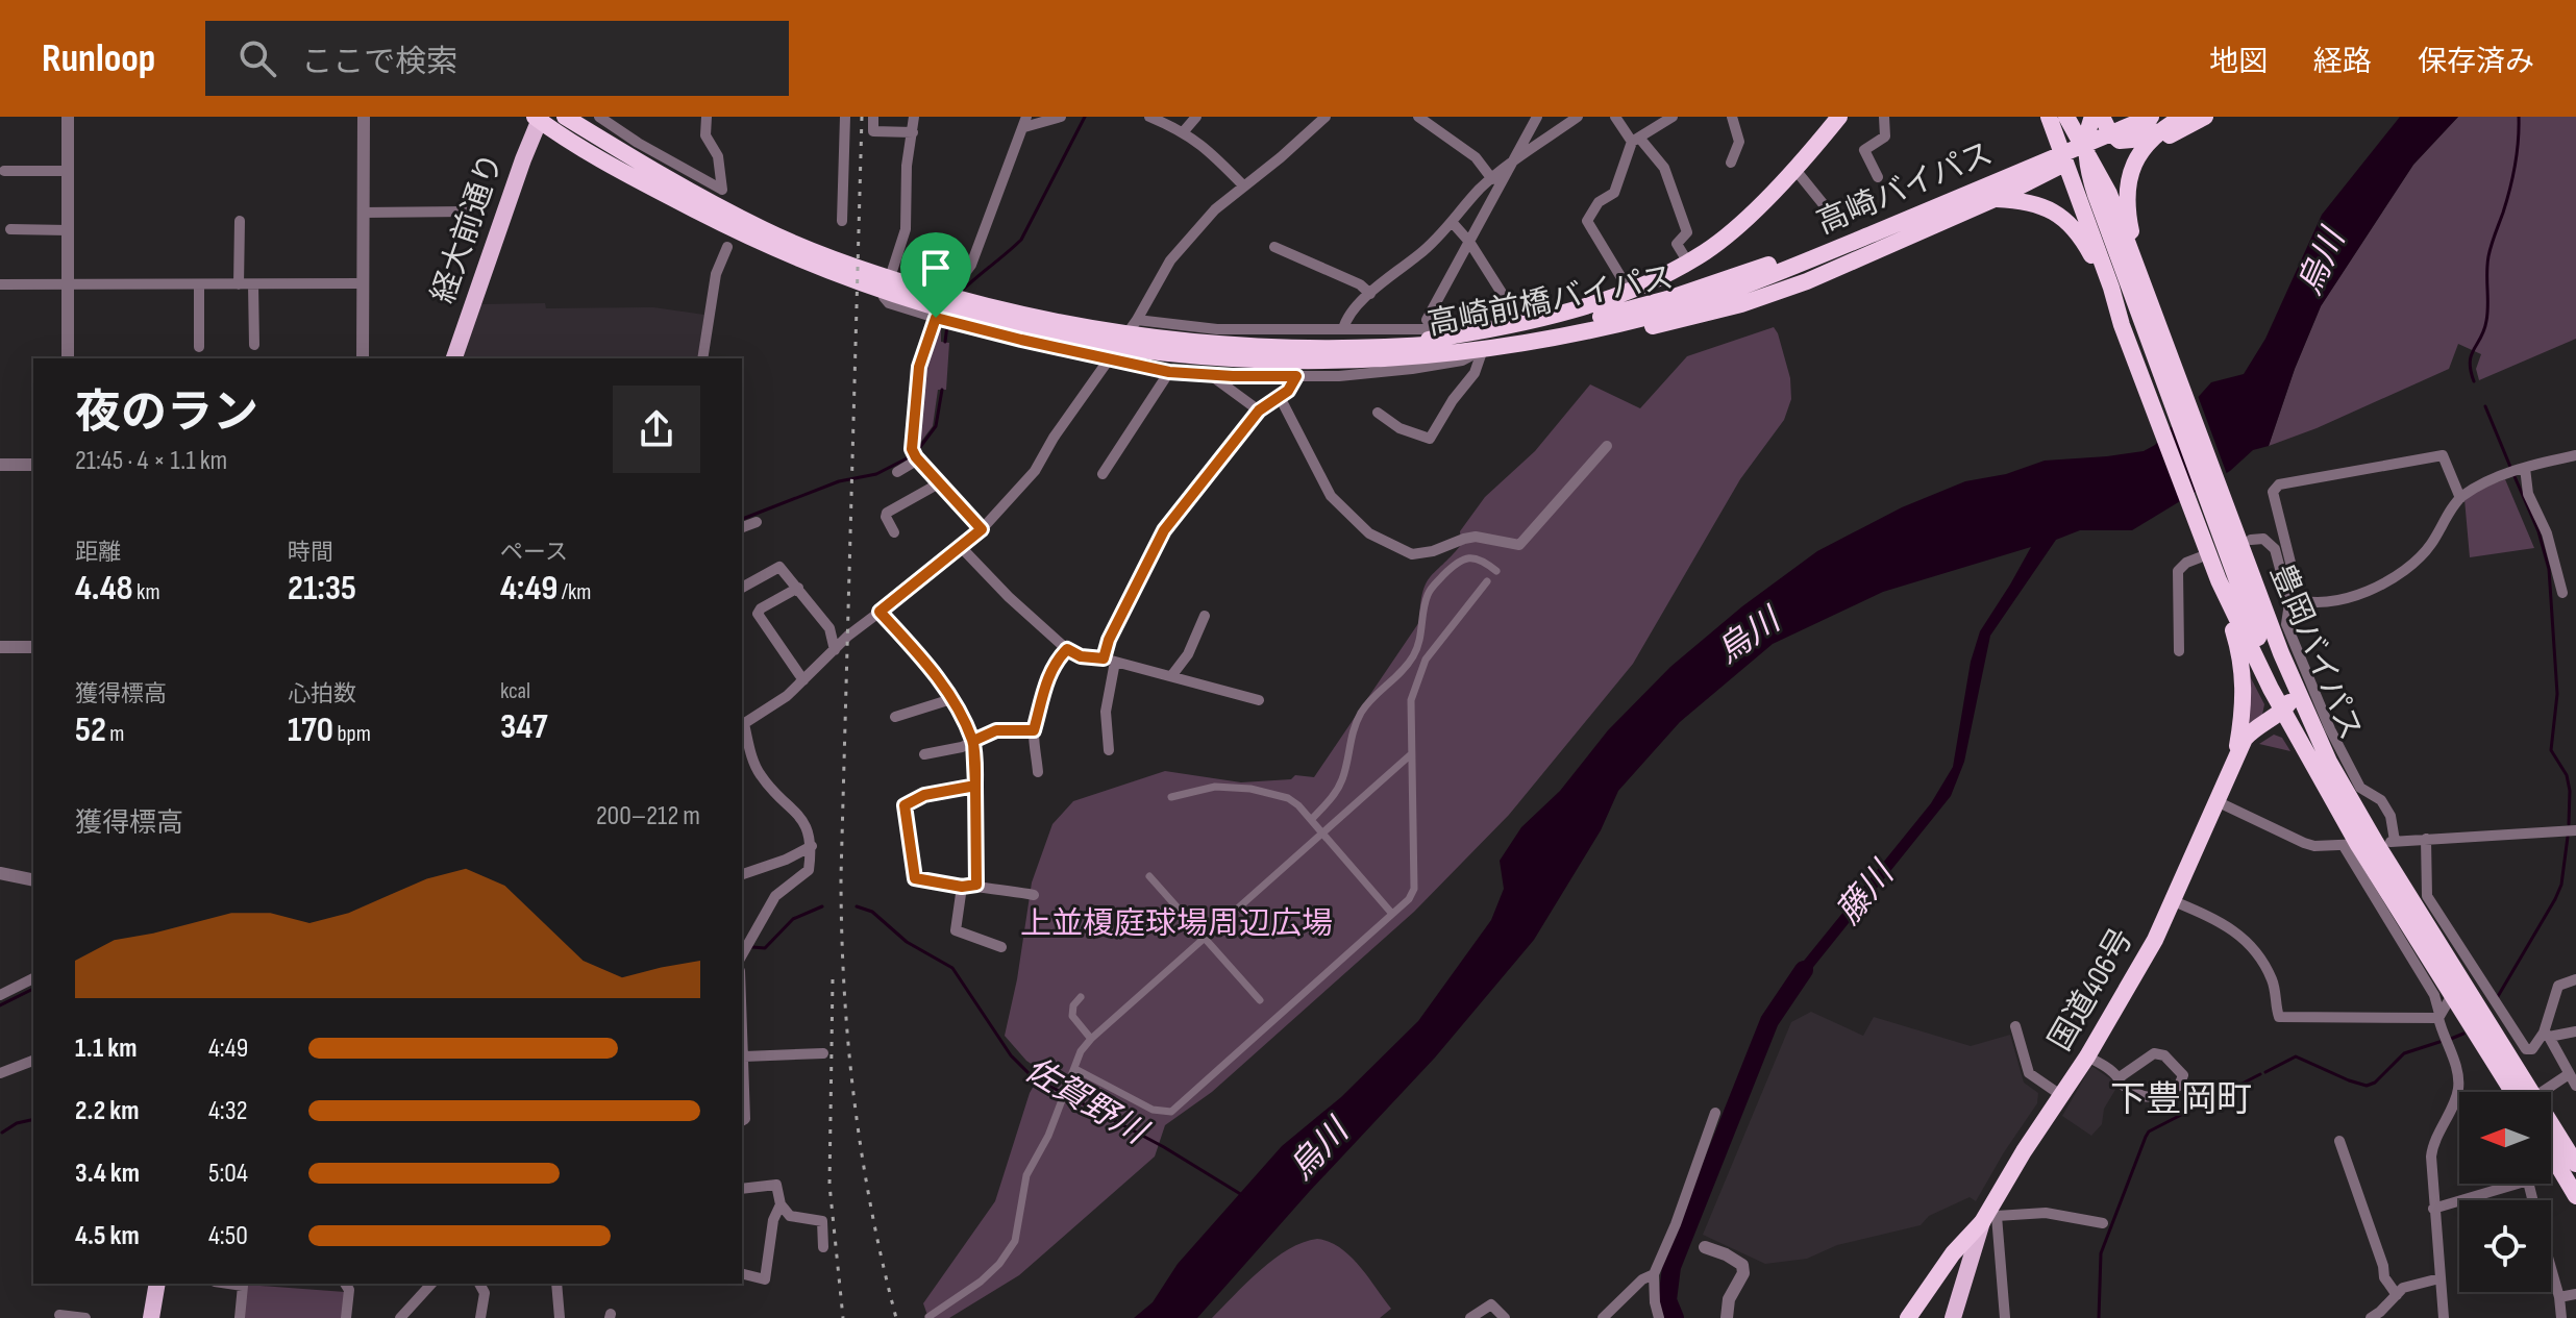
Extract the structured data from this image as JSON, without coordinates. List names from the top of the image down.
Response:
{
  "streets": {
    "highway": [
      "高崎バイパス",
      "高崎前橋バイパス",
      "豊岡バイパス",
      "国道406号"
    ],
    "main road": ["経大前通り"]
  },
  "crossings": [
    ["高崎バイパス", "高崎前橋バイパス"],
    ["経大前通り", "高崎前橋バイパス"],
    ["豊岡バイパス", "国道406号"]
  ],
  "districts": ["下豊岡町"],
  "water": ["烏川", "藤川", "佐賀野川"],
  "parks": ["上並榎庭球場周辺広場"],
  "north": "left",
  "page": {
    "header": "Runloop",
    "search": "ここで検索",
    "nav": ["地図", "経路", "保存済み"],
    "heading": ["夜のラン", "21:45 · 4 × 1.1 km"],
    "stats": [
      ["距離", "4.48 km"],
      ["時間", "21:35"],
      ["ペース", "4:49 /km"],
      ["獲得標高", "52 m"],
      ["心拍数", "170 bpm"],
      ["kcal", "347"]
    ],
    "chart": ["獲得標高", "200–212 m"],
    "list": [
      {
        "name": "1.1 km",
        "note": "4:49"
      },
      {
        "name": "2.2 km",
        "note": "4:32"
      },
      {
        "name": "3.4 km",
        "note": "5:04"
      },
      {
        "name": "4.5 km",
        "note": "4:50"
      }
    ]
  }
}
